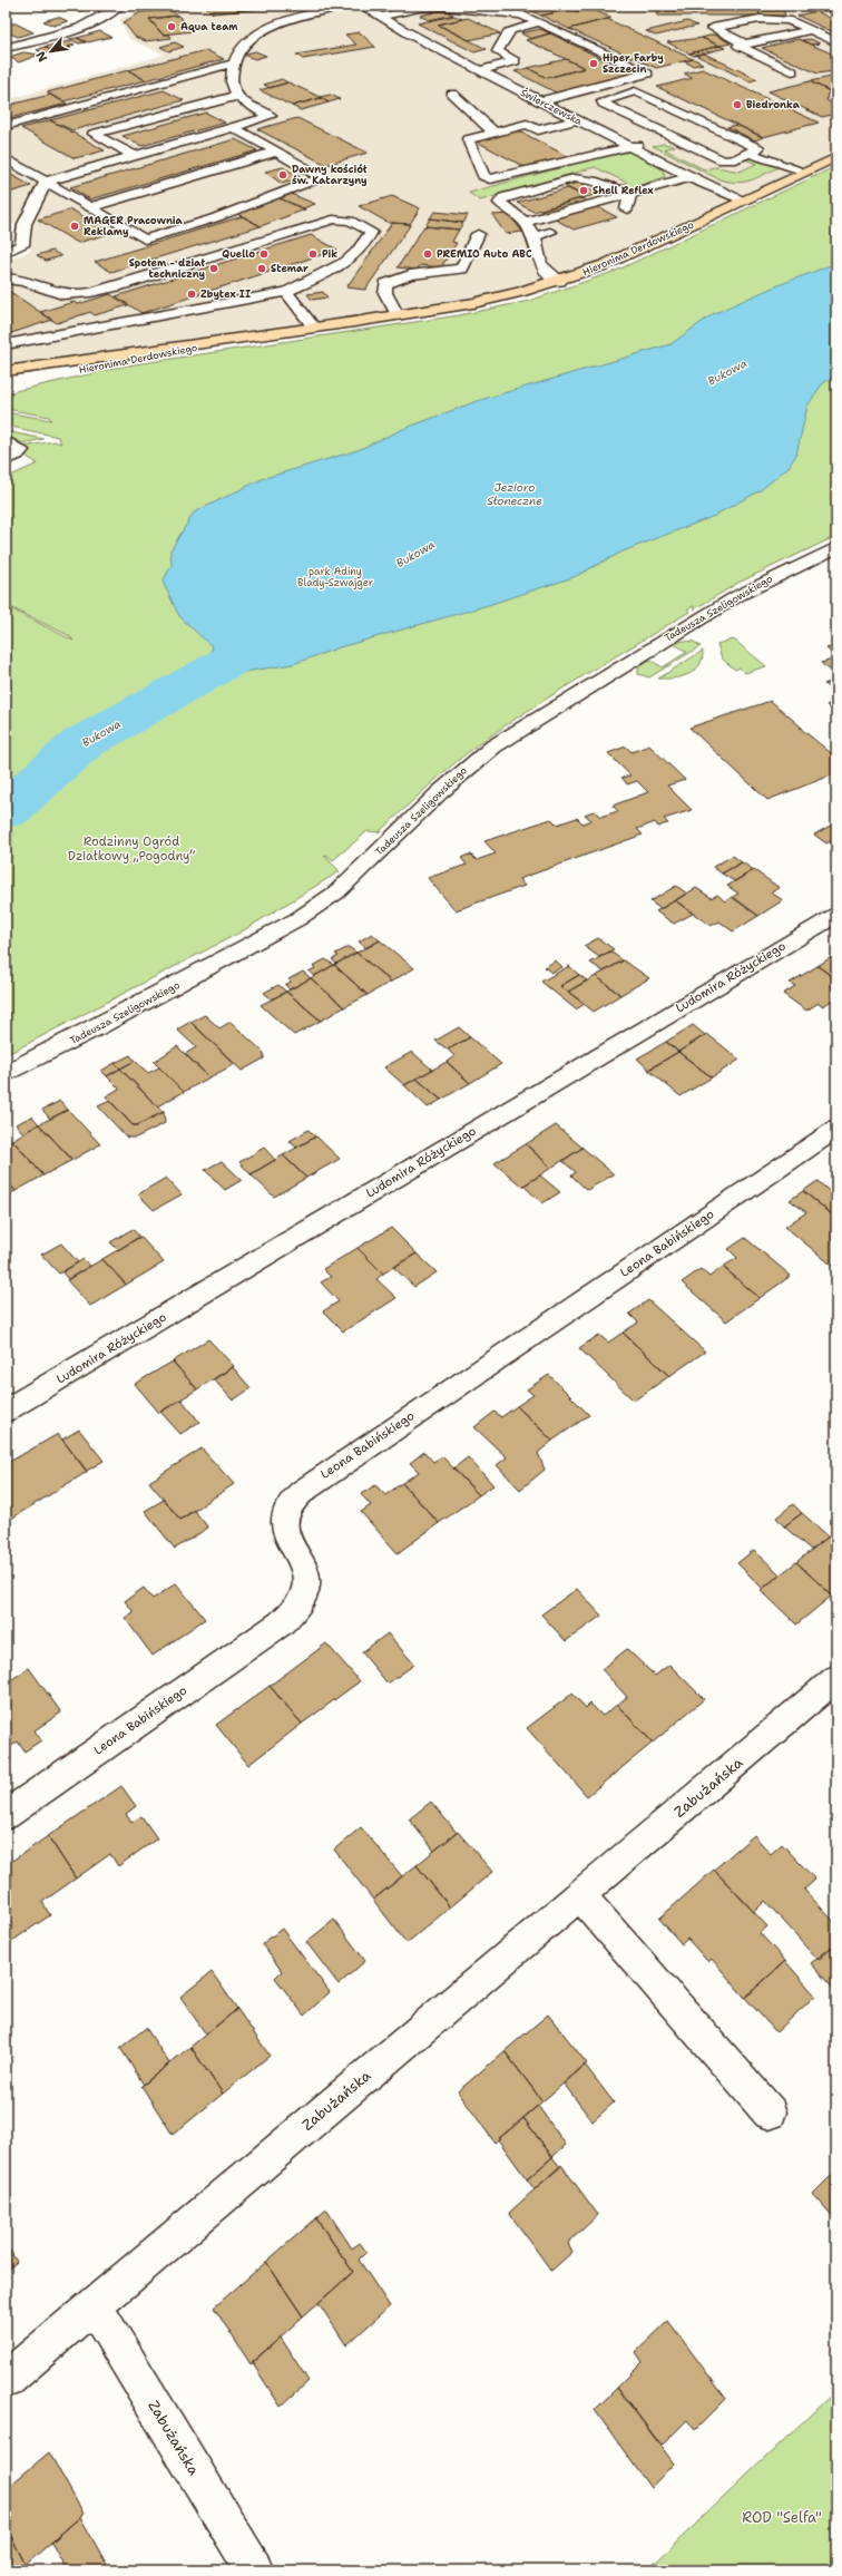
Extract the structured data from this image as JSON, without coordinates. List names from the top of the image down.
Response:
{
  "streets": {
    "main road": ["Hieronima Derdowskiego"],
    "street": [
      "Świerczewska",
      "Tadeusza Szeligowskiego",
      "Ludomira Różyckiego",
      "Leona Babińskiego",
      "Zabużańska"
    ]
  },
  "crossings": [
    ["Świerczewska", "Hieronima Derdowskiego"]
  ],
  "water": ["Bukowa", "Jezioro Słoneczne"],
  "parks": ["park Adiny Blady-Szwajger", "Rodzinny Ogród Działkowy „Pogodny”", "ROD \"Selfa\""],
  "places": [
    "Aqua team",
    "Hiper Farby Szczecin",
    "Biedronka",
    "Dawny kościół św. Katarzyny",
    "Shell Reflex",
    "MAGER Pracownia Reklamy",
    "Quello",
    "Pik",
    "PREMIO Auto ABC",
    "Społem - dział techniczny",
    "Stemar",
    "Zbytex II"
  ],
  "north": "bottom left"
}
